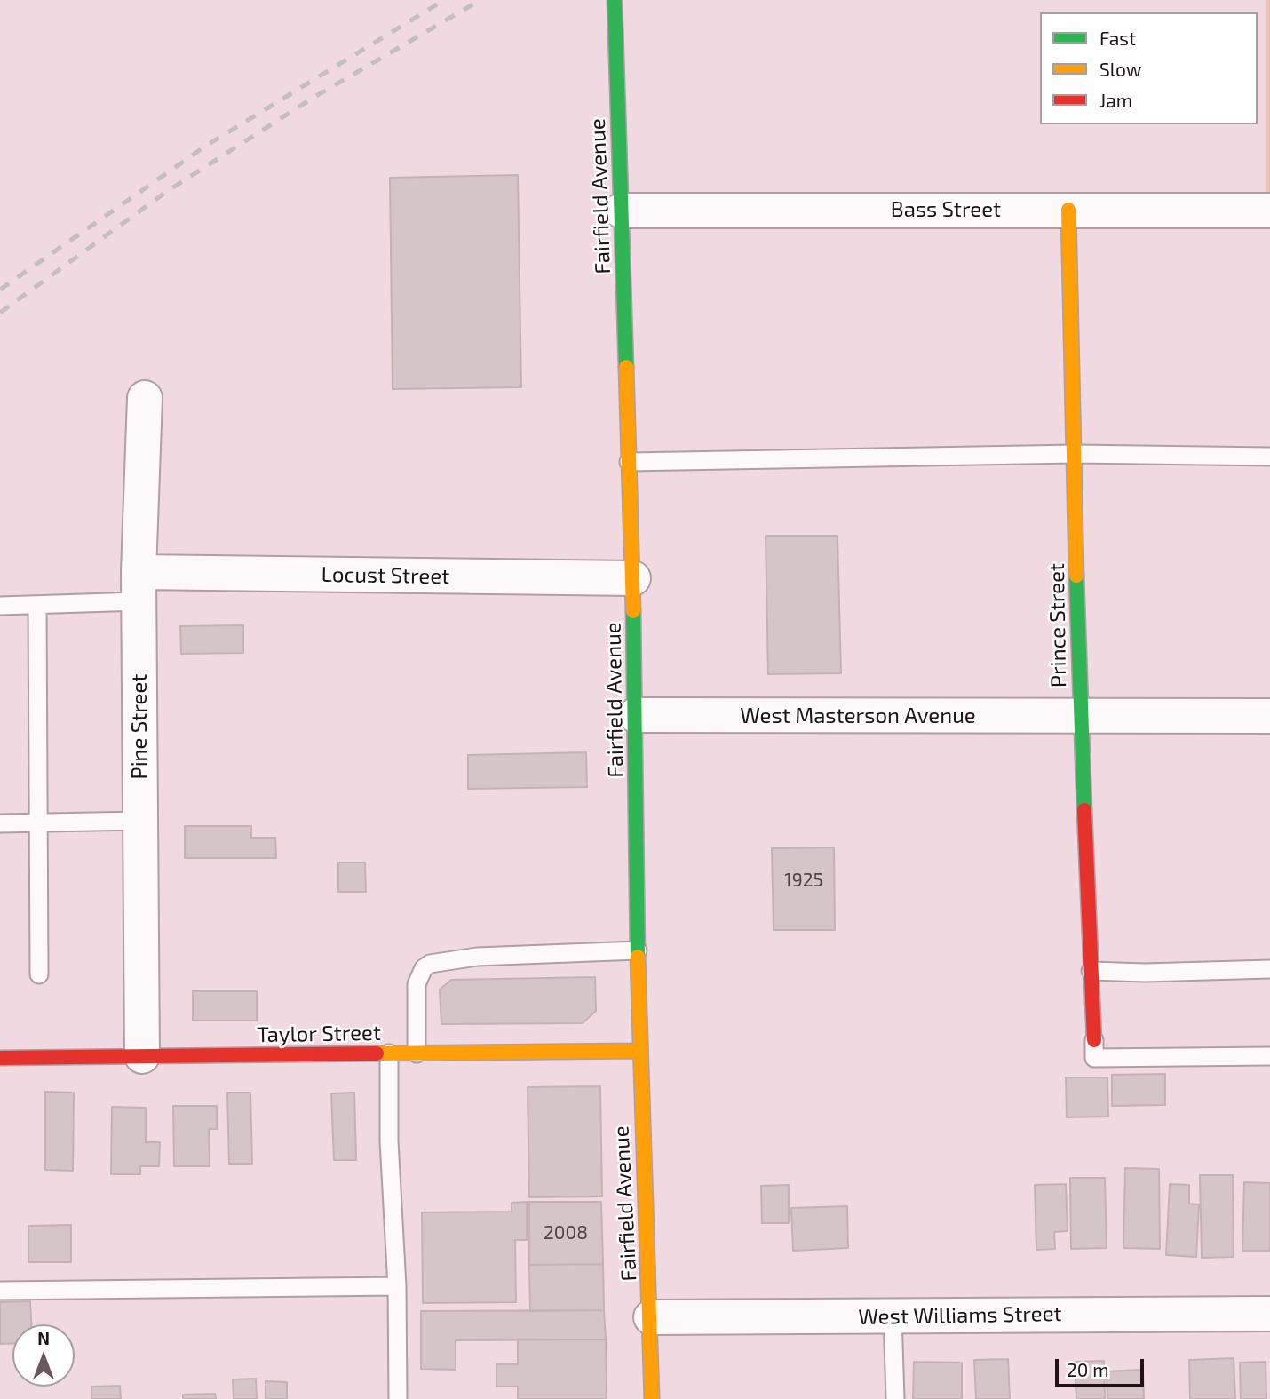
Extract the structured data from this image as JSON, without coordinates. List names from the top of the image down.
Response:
{
  "streets": {
    "main road": ["Fairfield Avenue", "Prince Street", "Taylor Street"],
    "street": [
      "Bass Street",
      "Locust Street",
      "West Masterson Avenue",
      "Pine Street",
      "West Williams Street"
    ]
  },
  "crossings": [
    ["Fairfield Avenue", "Bass Street"],
    ["Fairfield Avenue", "Locust Street"],
    ["Fairfield Avenue", "West Masterson Avenue"],
    ["Fairfield Avenue", "Taylor Street"],
    ["Fairfield Avenue", "West Williams Street"],
    ["Bass Street", "Prince Street"],
    ["Locust Street", "Pine Street"],
    ["Prince Street", "West Masterson Avenue"],
    ["Pine Street", "Taylor Street"]
  ],
  "house_numbers": ["1925", "2008"],
  "legend": ["Fast", "Slow", "Jam"],
  "scale_bar": "20 m",
  "north": "top"
}
